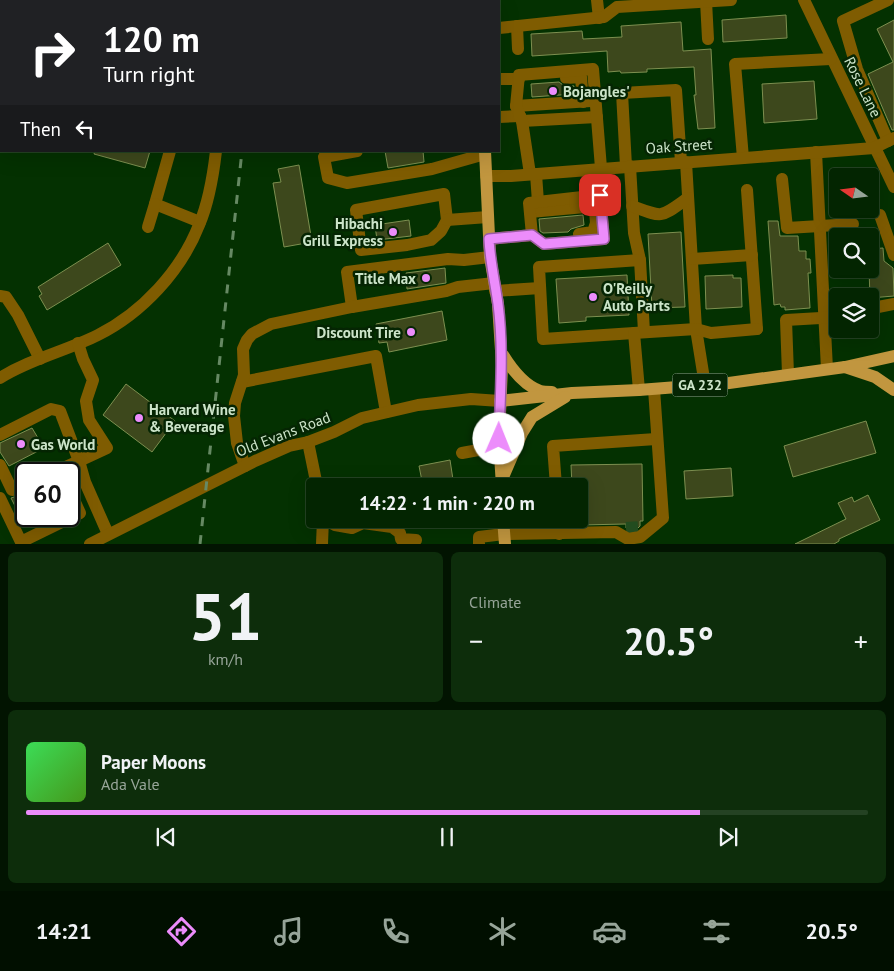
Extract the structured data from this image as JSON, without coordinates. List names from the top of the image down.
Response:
{
  "streets": {
    "main road": ["GA 232"],
    "street": ["Rose Lane", "Oak Street", "Old Evans Road"]
  },
  "crossings": [
    ["Rose Lane", "Oak Street"],
    ["GA 232", "Old Evans Road"]
  ],
  "places": [
    "Bojangles'",
    "Hibachi Grill Express",
    "Title Max",
    "O'Reilly Auto Parts",
    "Discount Tire",
    "Harvard Wine & Beverage",
    "Gas World"
  ],
  "north": "left",
  "page": {
    "turn": ["120 m", "Turn right"],
    "then": "Then",
    "limit": "60",
    "trip": "14:22 · 1 min · 220 m",
    "tile": [
      ["51", "km/h"],
      "Climate"
    ],
    "heat": ["−", "20.5°", "+"],
    "song": ["Paper Moons", "Ada Vale"],
    "tabs": ["14:21", "20.5°"]
  }
}
